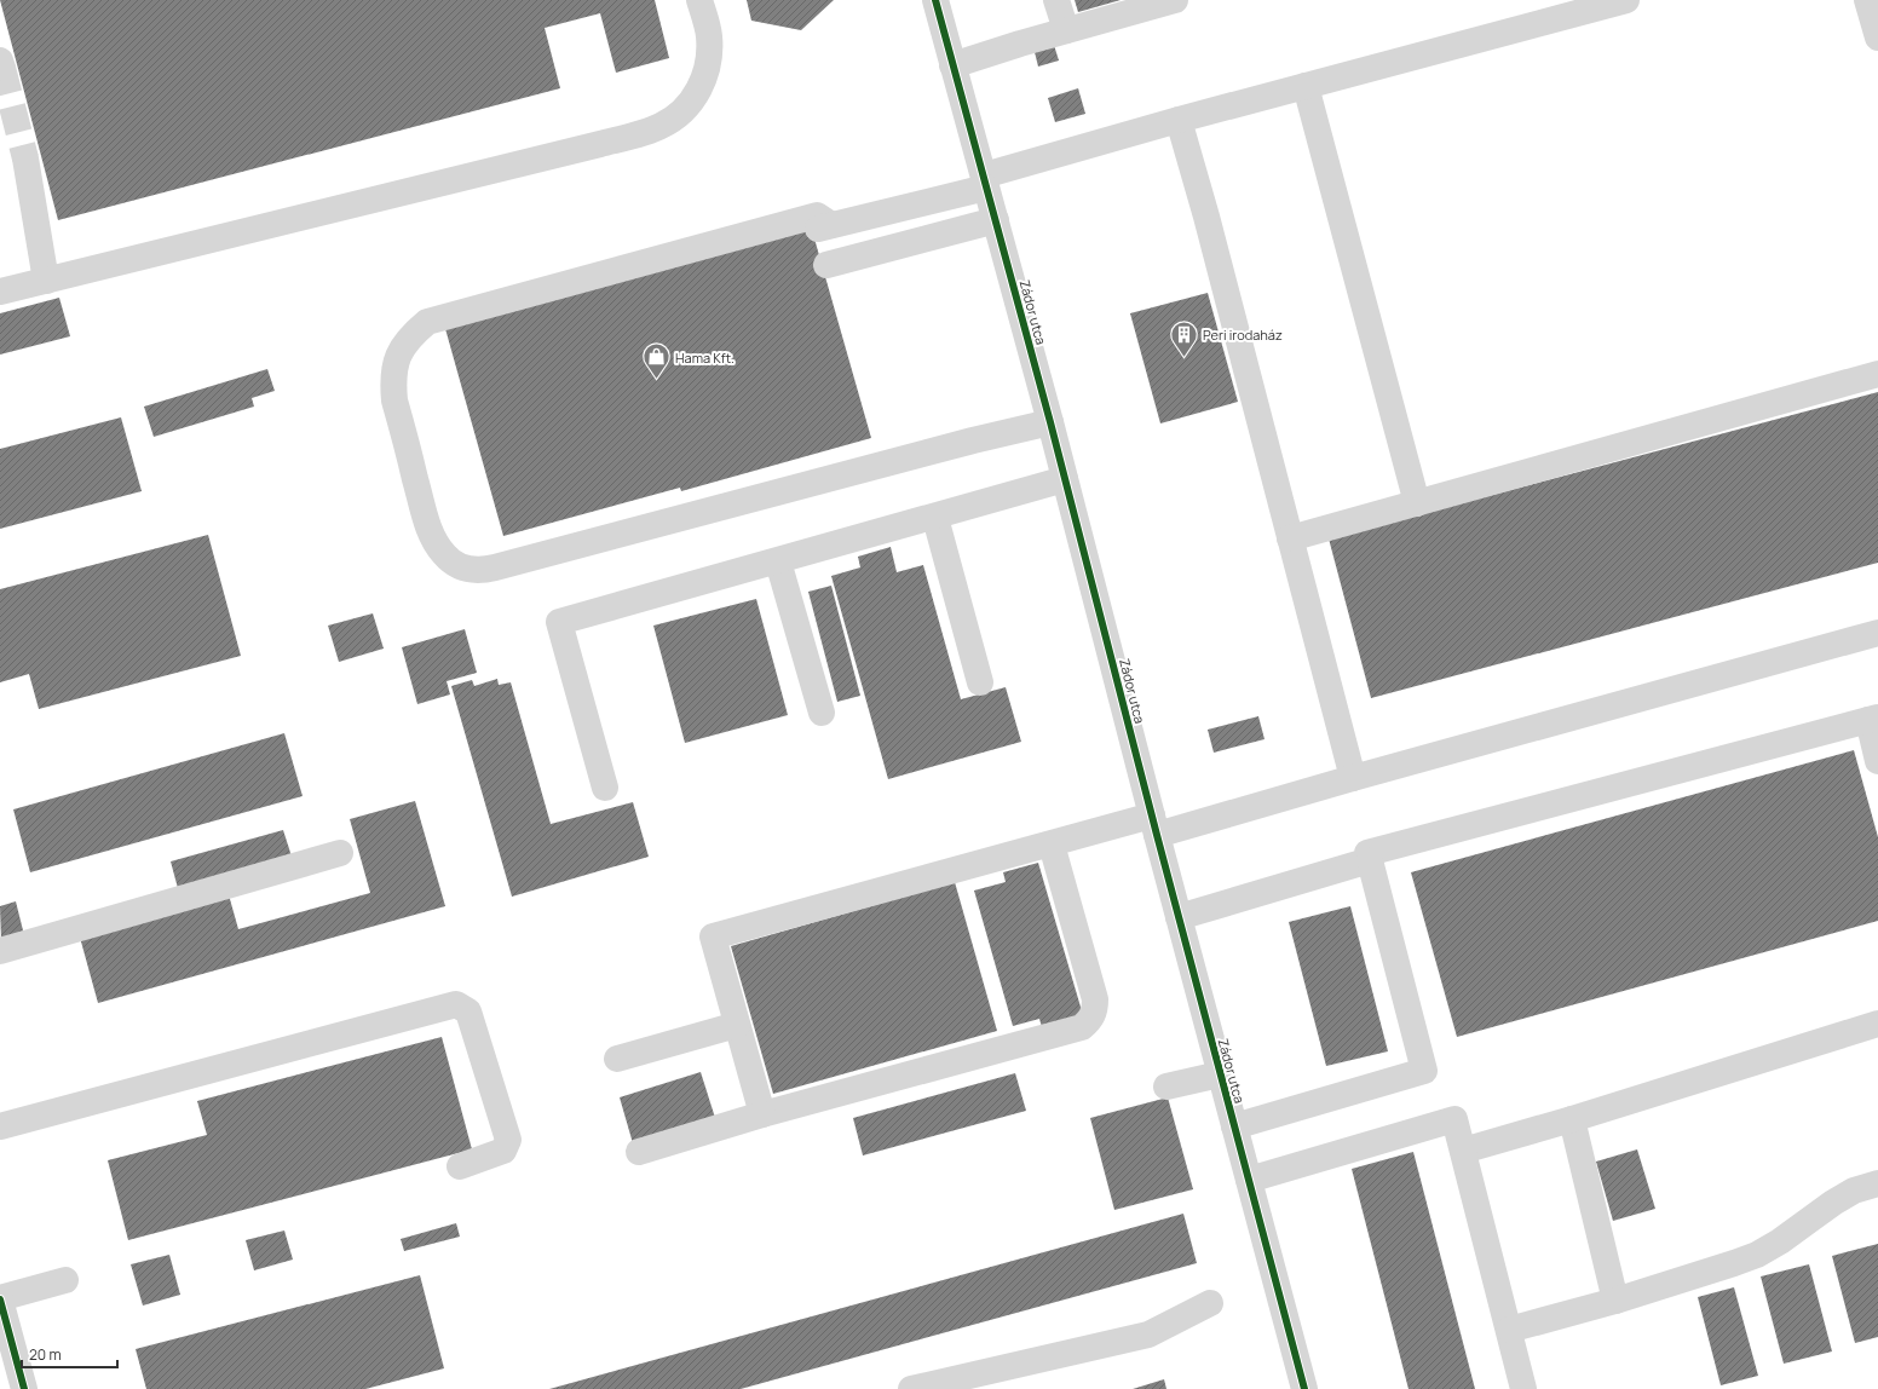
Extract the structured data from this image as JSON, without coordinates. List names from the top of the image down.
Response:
{
  "streets": {
    "street": ["Zádor utca"]
  },
  "places": {
    "building": ["Peri irodaház"],
    "shop": ["Hama Kft."]
  },
  "scale_bar": "20 m"
}
